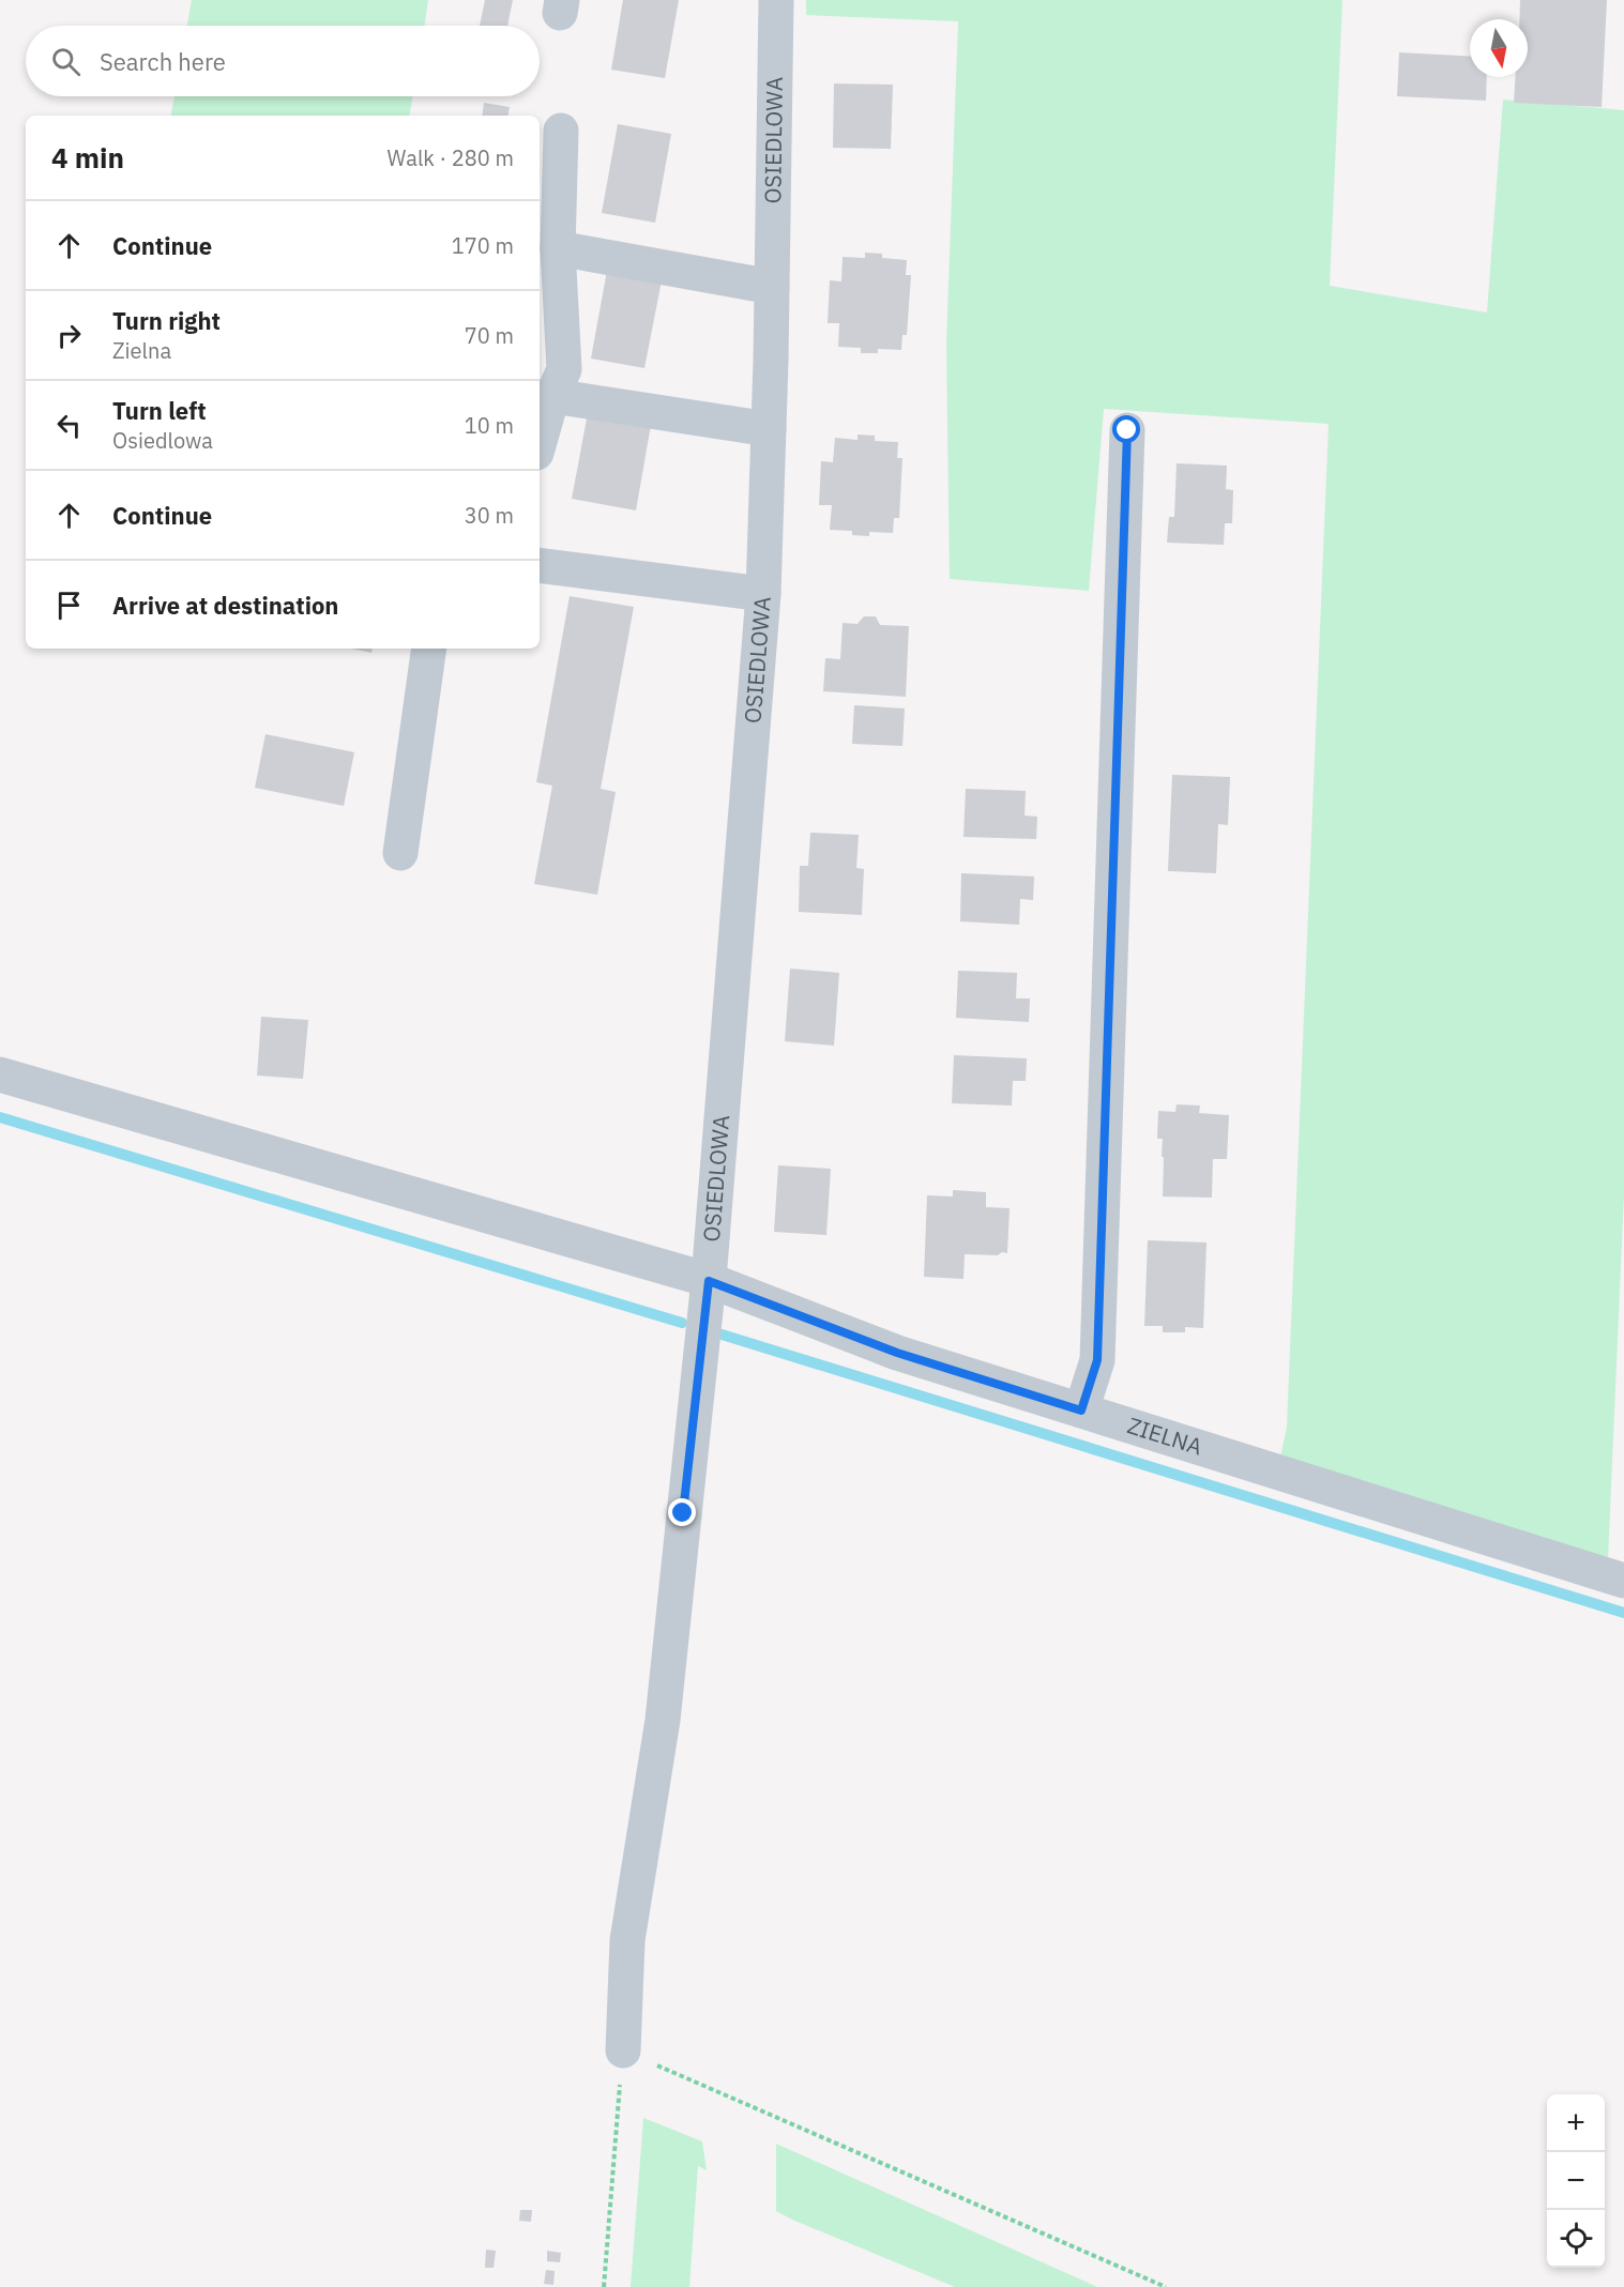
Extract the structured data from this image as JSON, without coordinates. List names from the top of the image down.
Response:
{
  "streets": {
    "street": ["OSIEDLOWA", "ZIELNA"]
  },
  "crossings": [
    ["OSIEDLOWA", "ZIELNA"]
  ],
  "north": "bottom",
  "page": {
    "search": "Search here",
    "heading": ["4 min", "Walk · 280 m"],
    "list": [
      ["Continue", "170 m"],
      ["Turn right", "Zielna", "70 m"],
      ["Turn left", "Osiedlowa", "10 m"],
      ["Continue", "30 m"],
      "Arrive at destination"
    ],
    "map_buttons": ["+", "−"]
  }
}
